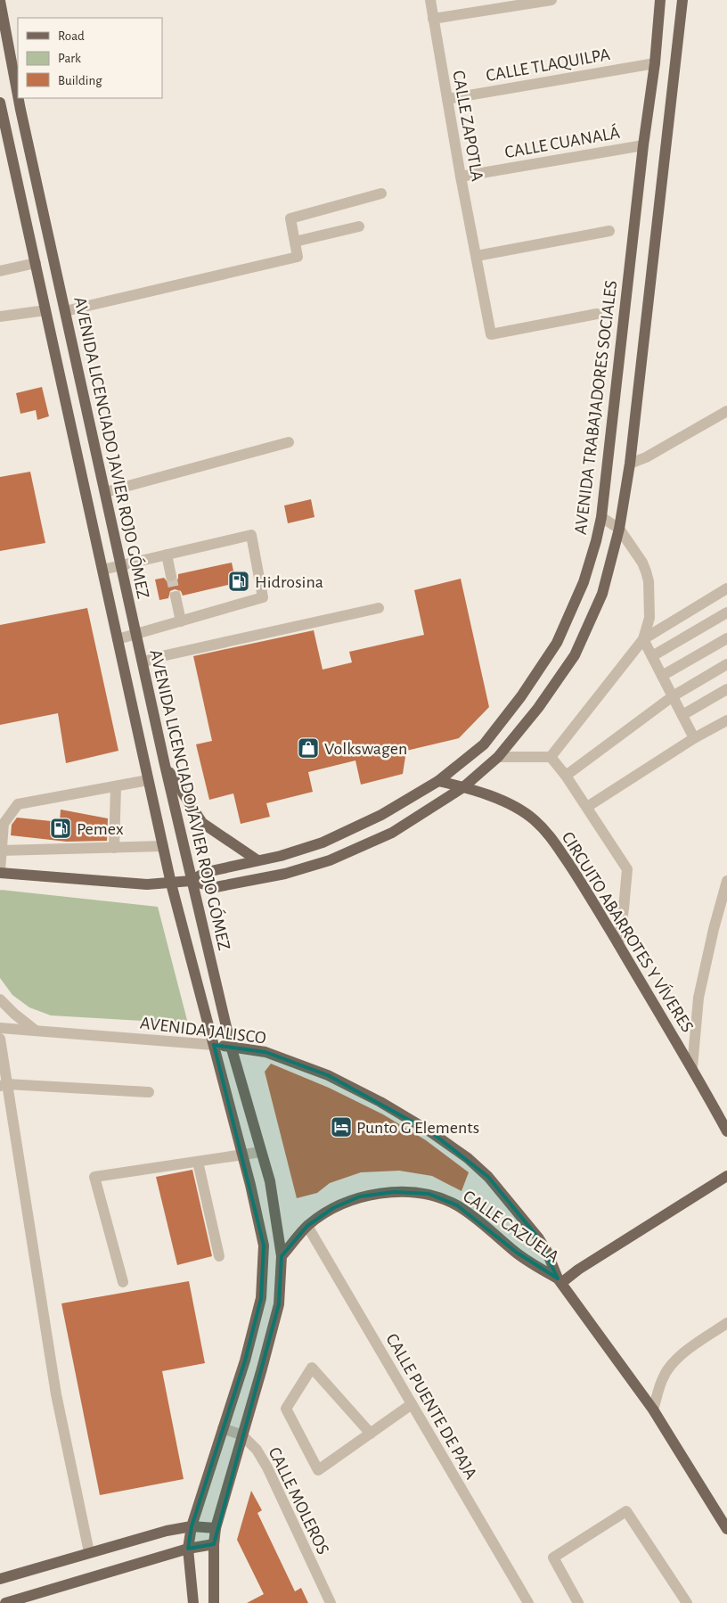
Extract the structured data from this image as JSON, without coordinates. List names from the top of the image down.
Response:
{
  "streets": {
    "main road": [
      "AVENIDA TRABAJADORES SOCIALES",
      "AVENIDA LICENCIADO JAVIER ROJO GÓMEZ",
      "CIRCUITO ABARROTES Y VÍVERES",
      "AVENIDA JALISCO",
      "CALLE CAZUELA"
    ],
    "street": [
      "CALLE TLAQUILPA",
      "CALLE ZAPOTLA",
      "CALLE CUANALÁ",
      "CALLE PUENTE DE PAJA",
      "CALLE MOLEROS"
    ]
  },
  "crossings": [
    ["CALLE TLAQUILPA", "CALLE ZAPOTLA"],
    ["CALLE TLAQUILPA", "AVENIDA TRABAJADORES SOCIALES"],
    ["CALLE ZAPOTLA", "CALLE CUANALÁ"],
    ["CALLE CUANALÁ", "AVENIDA TRABAJADORES SOCIALES"],
    ["AVENIDA TRABAJADORES SOCIALES", "AVENIDA LICENCIADO JAVIER ROJO GÓMEZ"],
    ["AVENIDA TRABAJADORES SOCIALES", "CIRCUITO ABARROTES Y VÍVERES"],
    ["AVENIDA LICENCIADO JAVIER ROJO GÓMEZ", "AVENIDA JALISCO"],
    ["AVENIDA LICENCIADO JAVIER ROJO GÓMEZ", "CALLE CAZUELA"],
    ["AVENIDA LICENCIADO JAVIER ROJO GÓMEZ", "CALLE MOLEROS"],
    ["AVENIDA JALISCO", "CALLE CAZUELA"],
    ["CALLE CAZUELA", "CALLE PUENTE DE PAJA"]
  ],
  "places": {
    "fuel station": ["Hidrosina", "Pemex"],
    "shop": ["Volkswagen"],
    "hotel": ["Punto G Elements"]
  },
  "legend": ["Road", "Park", "Building"]
}
